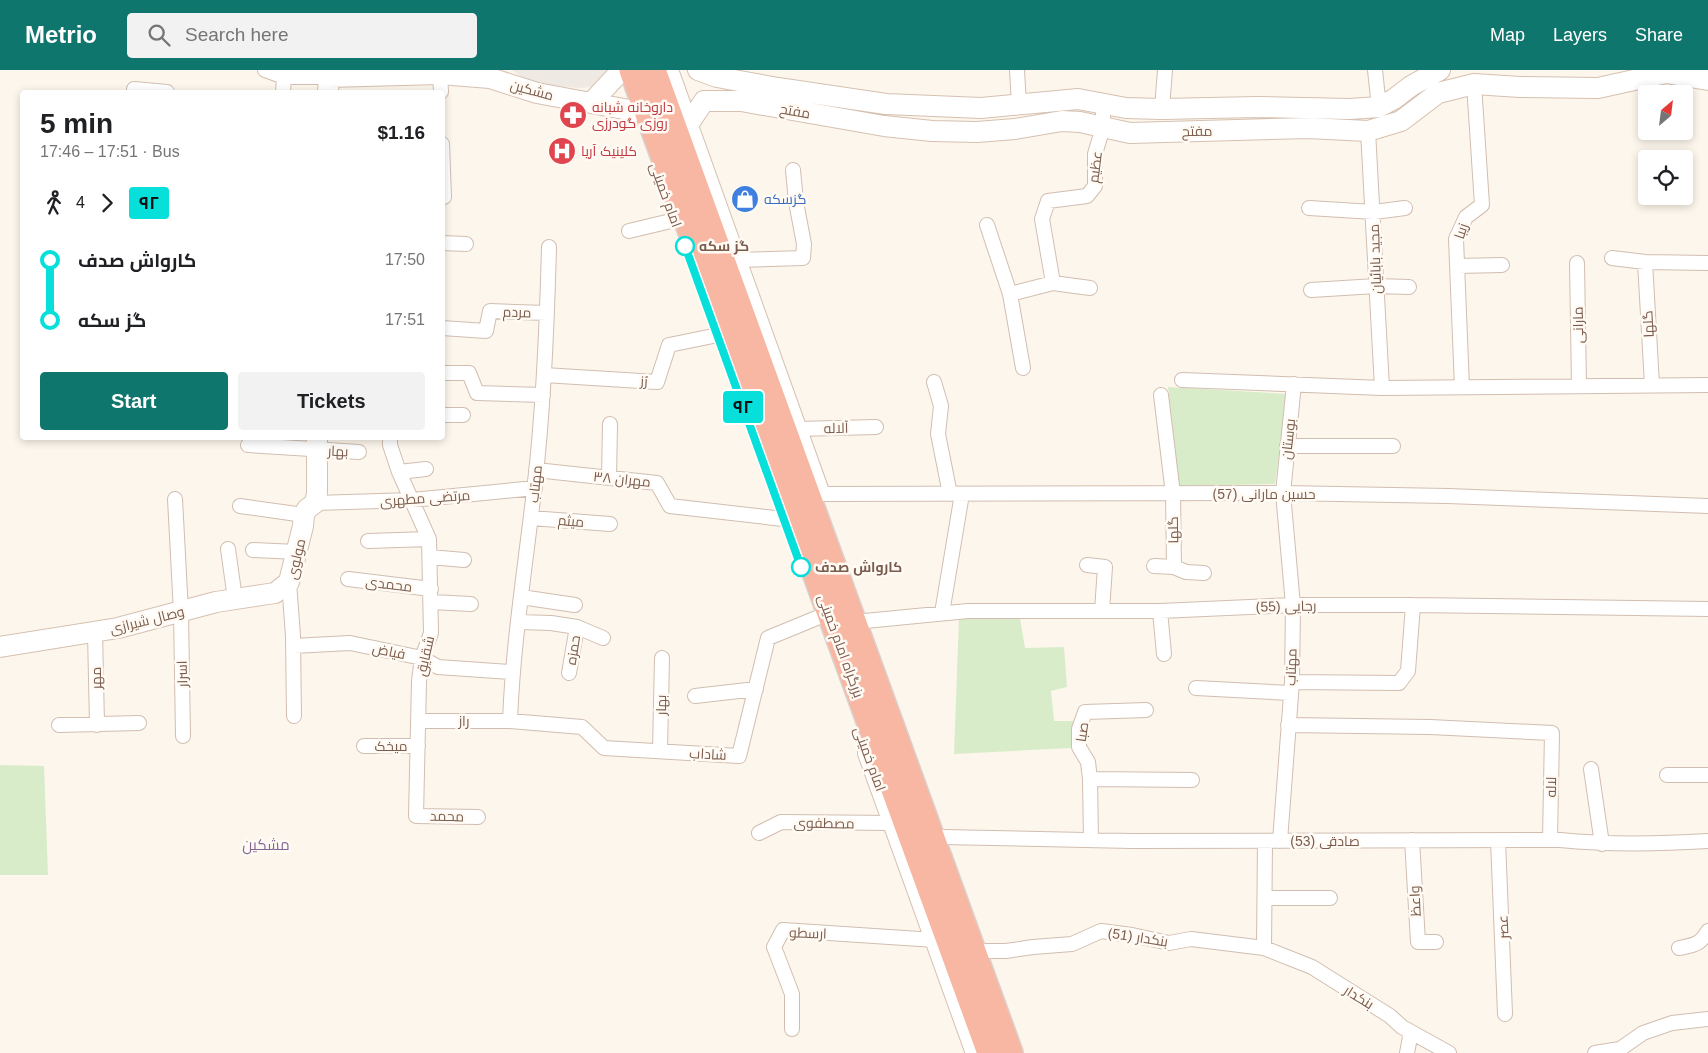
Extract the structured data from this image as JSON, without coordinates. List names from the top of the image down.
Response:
{
  "streets": {
    "highway": ["بزرگراه امام خمینی"],
    "street": [
      "مشکین",
      "مفتح",
      "عظیم",
      "امام خمینی",
      "زیبا",
      "مجید بابائیان",
      "مردم",
      "گلها",
      "مارانی",
      "رُز",
      "آلاله",
      "بوستان",
      "بهار",
      "مهران ۳۸",
      "مهتاب",
      "حسین مارانی (57)",
      "مرتضی مطهری",
      "میثم",
      "مولوی",
      "محمدی",
      "رجایی (55)",
      "وصال شیرازی",
      "حمزه",
      "فیاض",
      "شقایق",
      "اسرار",
      "مهر",
      "راز",
      "صبا",
      "میخک",
      "شاداب",
      "لاله",
      "محمد",
      "مصطفوی",
      "صادقی (53)",
      "واعظ",
      "عصر",
      "ارسطو",
      "بنکدار (51)",
      "بنکدار"
    ]
  },
  "crossings": [
    ["مشکین", "امام خمینی"],
    ["مفتح", "عظیم"],
    ["مفتح", "زیبا"],
    ["مفتح", "مجید بابائیان"],
    ["امام خمینی", "رُز"],
    ["امام خمینی", "مهران ۳۸"],
    ["امام خمینی", "بزرگراه امام خمینی"],
    ["امام خمینی", "شاداب"],
    ["امام خمینی", "مصطفوی"],
    ["امام خمینی", "ارسطو"],
    ["مردم", "مهتاب"],
    ["گلها", "حسین مارانی (57)"],
    ["رُز", "مهتاب"],
    ["بوستان", "مهتاب"],
    ["بوستان", "حسین مارانی (57)"],
    ["بهار", "مولوی"],
    ["بهار", "شاداب"],
    ["مهران ۳۸", "مهتاب"],
    ["مهتاب", "حسین مارانی (57)"],
    ["مهتاب", "مرتضی مطهری"],
    ["مهتاب", "میثم"],
    ["مهتاب", "رجایی (55)"],
    ["مهتاب", "فیاض"],
    ["مهتاب", "راز"],
    ["مهتاب", "شاداب"],
    ["مهتاب", "لاله"],
    ["مهتاب", "صادقی (53)"],
    ["مرتضی مطهری", "مولوی"],
    ["مرتضی مطهری", "شقایق"],
    ["مولوی", "وصال شیرازی"],
    ["مولوی", "فیاض"],
    ["محمدی", "شقایق"],
    ["وصال شیرازی", "اسرار"],
    ["وصال شیرازی", "مهر"],
    ["فیاض", "شقایق"],
    ["شقایق", "راز"],
    ["شقایق", "میخک"],
    ["شقایق", "محمد"],
    ["راز", "شاداب"],
    ["صبا", "صادقی (53)"],
    ["لاله", "صادقی (53)"],
    ["صادقی (53)", "واعظ"],
    ["صادقی (53)", "عصر"],
    ["بنکدار (51)", "بنکدار"]
  ],
  "districts": ["مشکین"],
  "places": {
    "pharmacy": ["داروخانه شبانه روزی گودرزی"],
    "hospital": ["کلینیک آریا"],
    "shop": ["گزسکه"],
    "other": ["گز سکه", "کارواش صدف"]
  },
  "lines": ["bus line ۹۲"],
  "north": "top right",
  "page": {
    "header": "Metrio",
    "search": "Search here",
    "nav": ["Map", "Layers", "Share"],
    "on_map": "۹۲",
    "heading": ["5 min", "17:46 – 17:51 · Bus", "$1.16"],
    "legs": ["4", "۹۲"],
    "list": [
      {
        "name": "کارواش صدف",
        "value": "17:50"
      },
      {
        "name": "گز سکه",
        "value": "17:51"
      }
    ],
    "buttons": ["Start", "Tickets"]
  }
}
